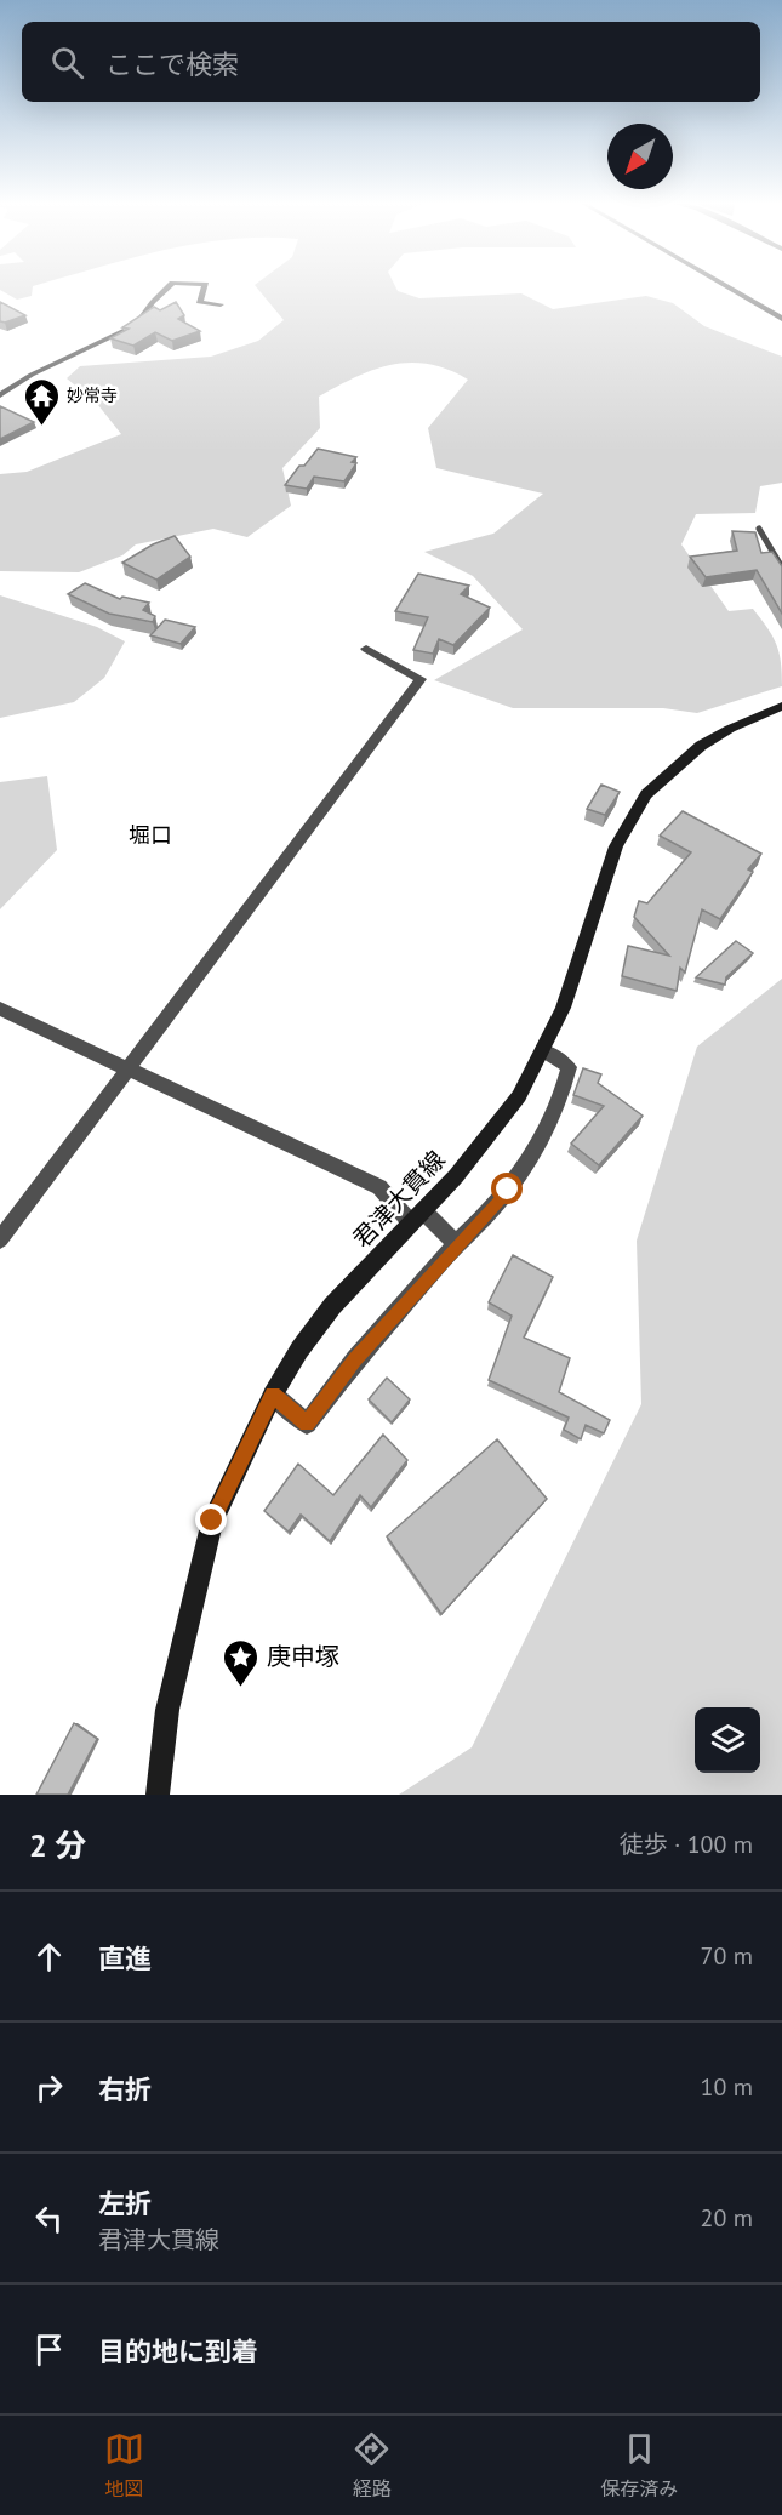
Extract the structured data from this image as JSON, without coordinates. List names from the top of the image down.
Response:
{
  "streets": {
    "main road": ["君津大貫線"]
  },
  "districts": ["堀口"],
  "places": {
    "temple": ["妙常寺"],
    "place": ["庚申塚"]
  },
  "north": "bottom left",
  "page": {
    "search": "ここで検索",
    "heading": ["2 分", "徒歩 · 100 m"],
    "list": [
      ["直進", "70 m"],
      ["右折", "10 m"],
      ["左折", "君津大貫線", "20 m"],
      "目的地に到着"
    ],
    "nav": ["地図", "経路", "保存済み"]
  }
}
